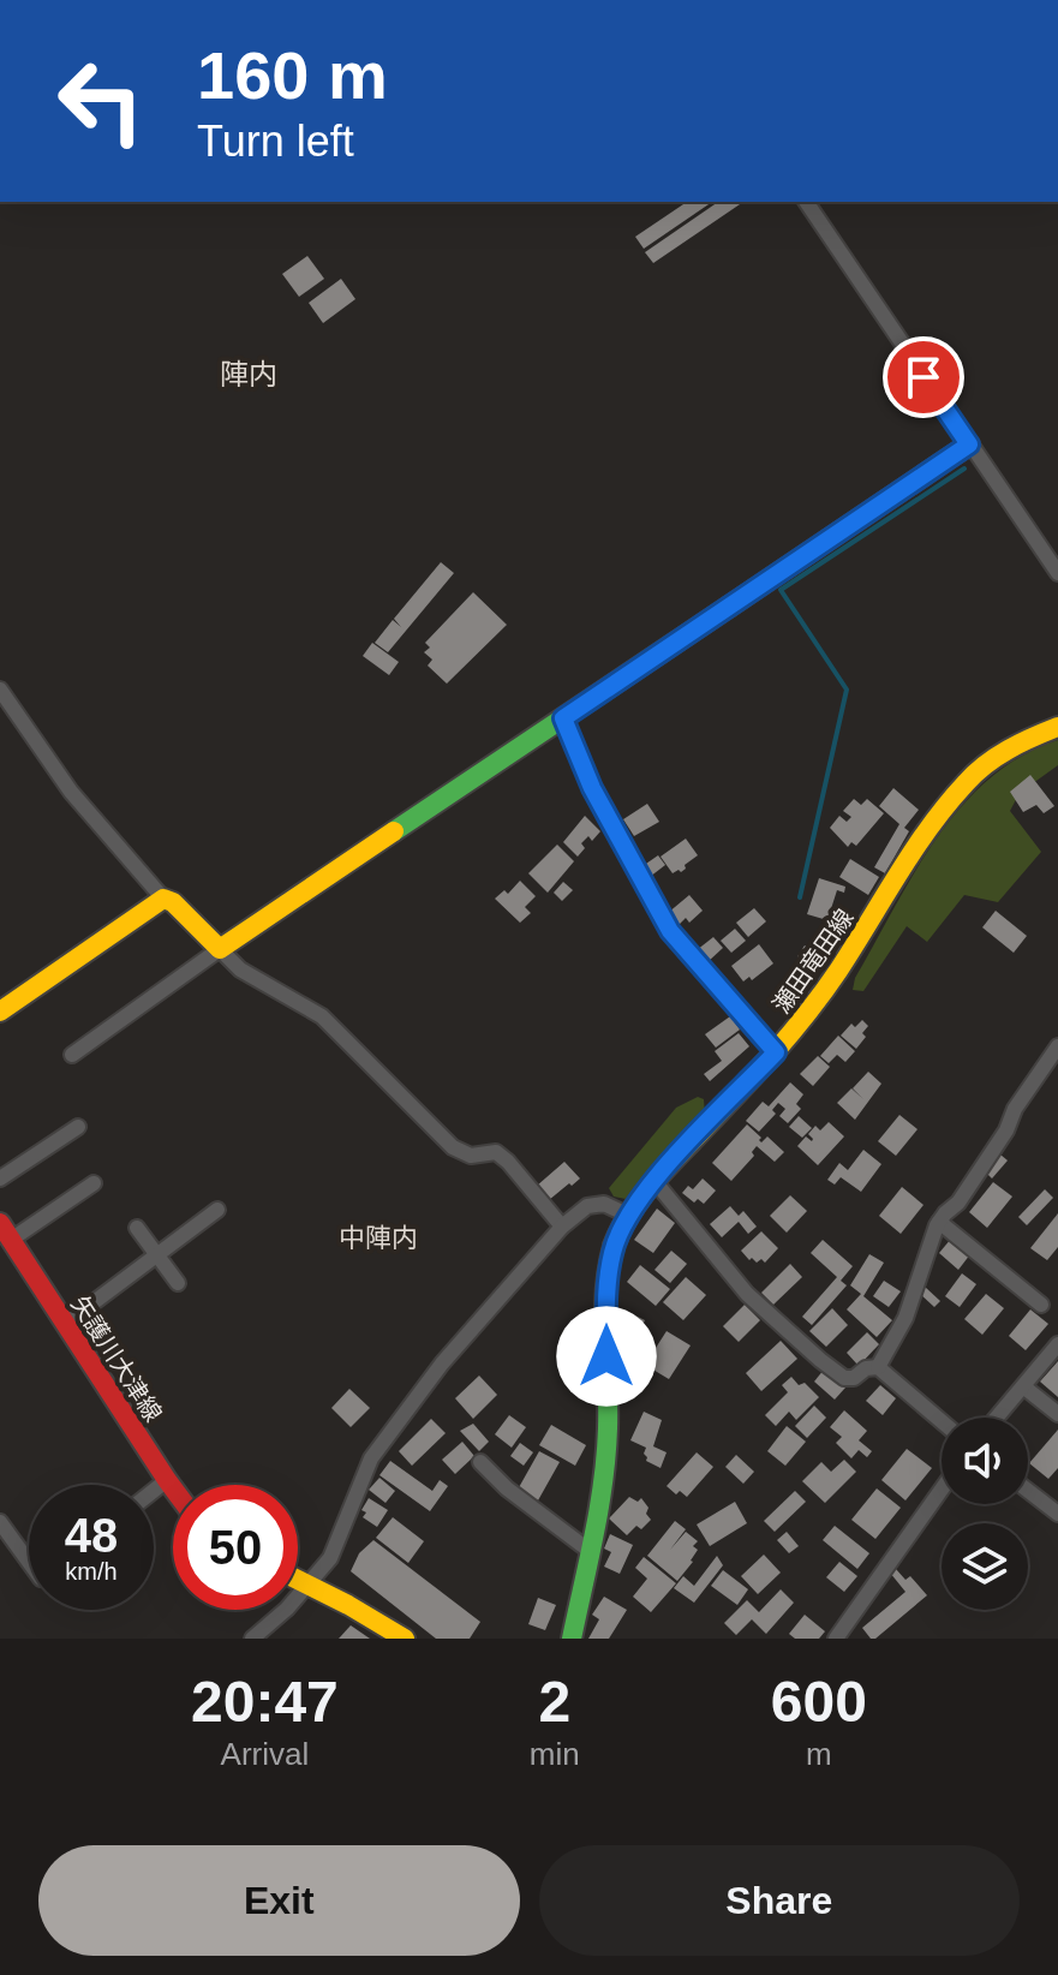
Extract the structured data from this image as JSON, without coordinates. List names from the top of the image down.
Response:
{
  "streets": {
    "main road": ["瀬田竜田線", "矢護川大津線"]
  },
  "districts": ["陣内", "中陣内"],
  "page": {
    "turn": ["160 m", "Turn left"],
    "speed": "48 km/h",
    "limit": "50",
    "eta": [
      "20:47",
      "Arrival",
      "2",
      "min",
      "600",
      "m"
    ],
    "buttons": ["Exit", "Share"]
  }
}
